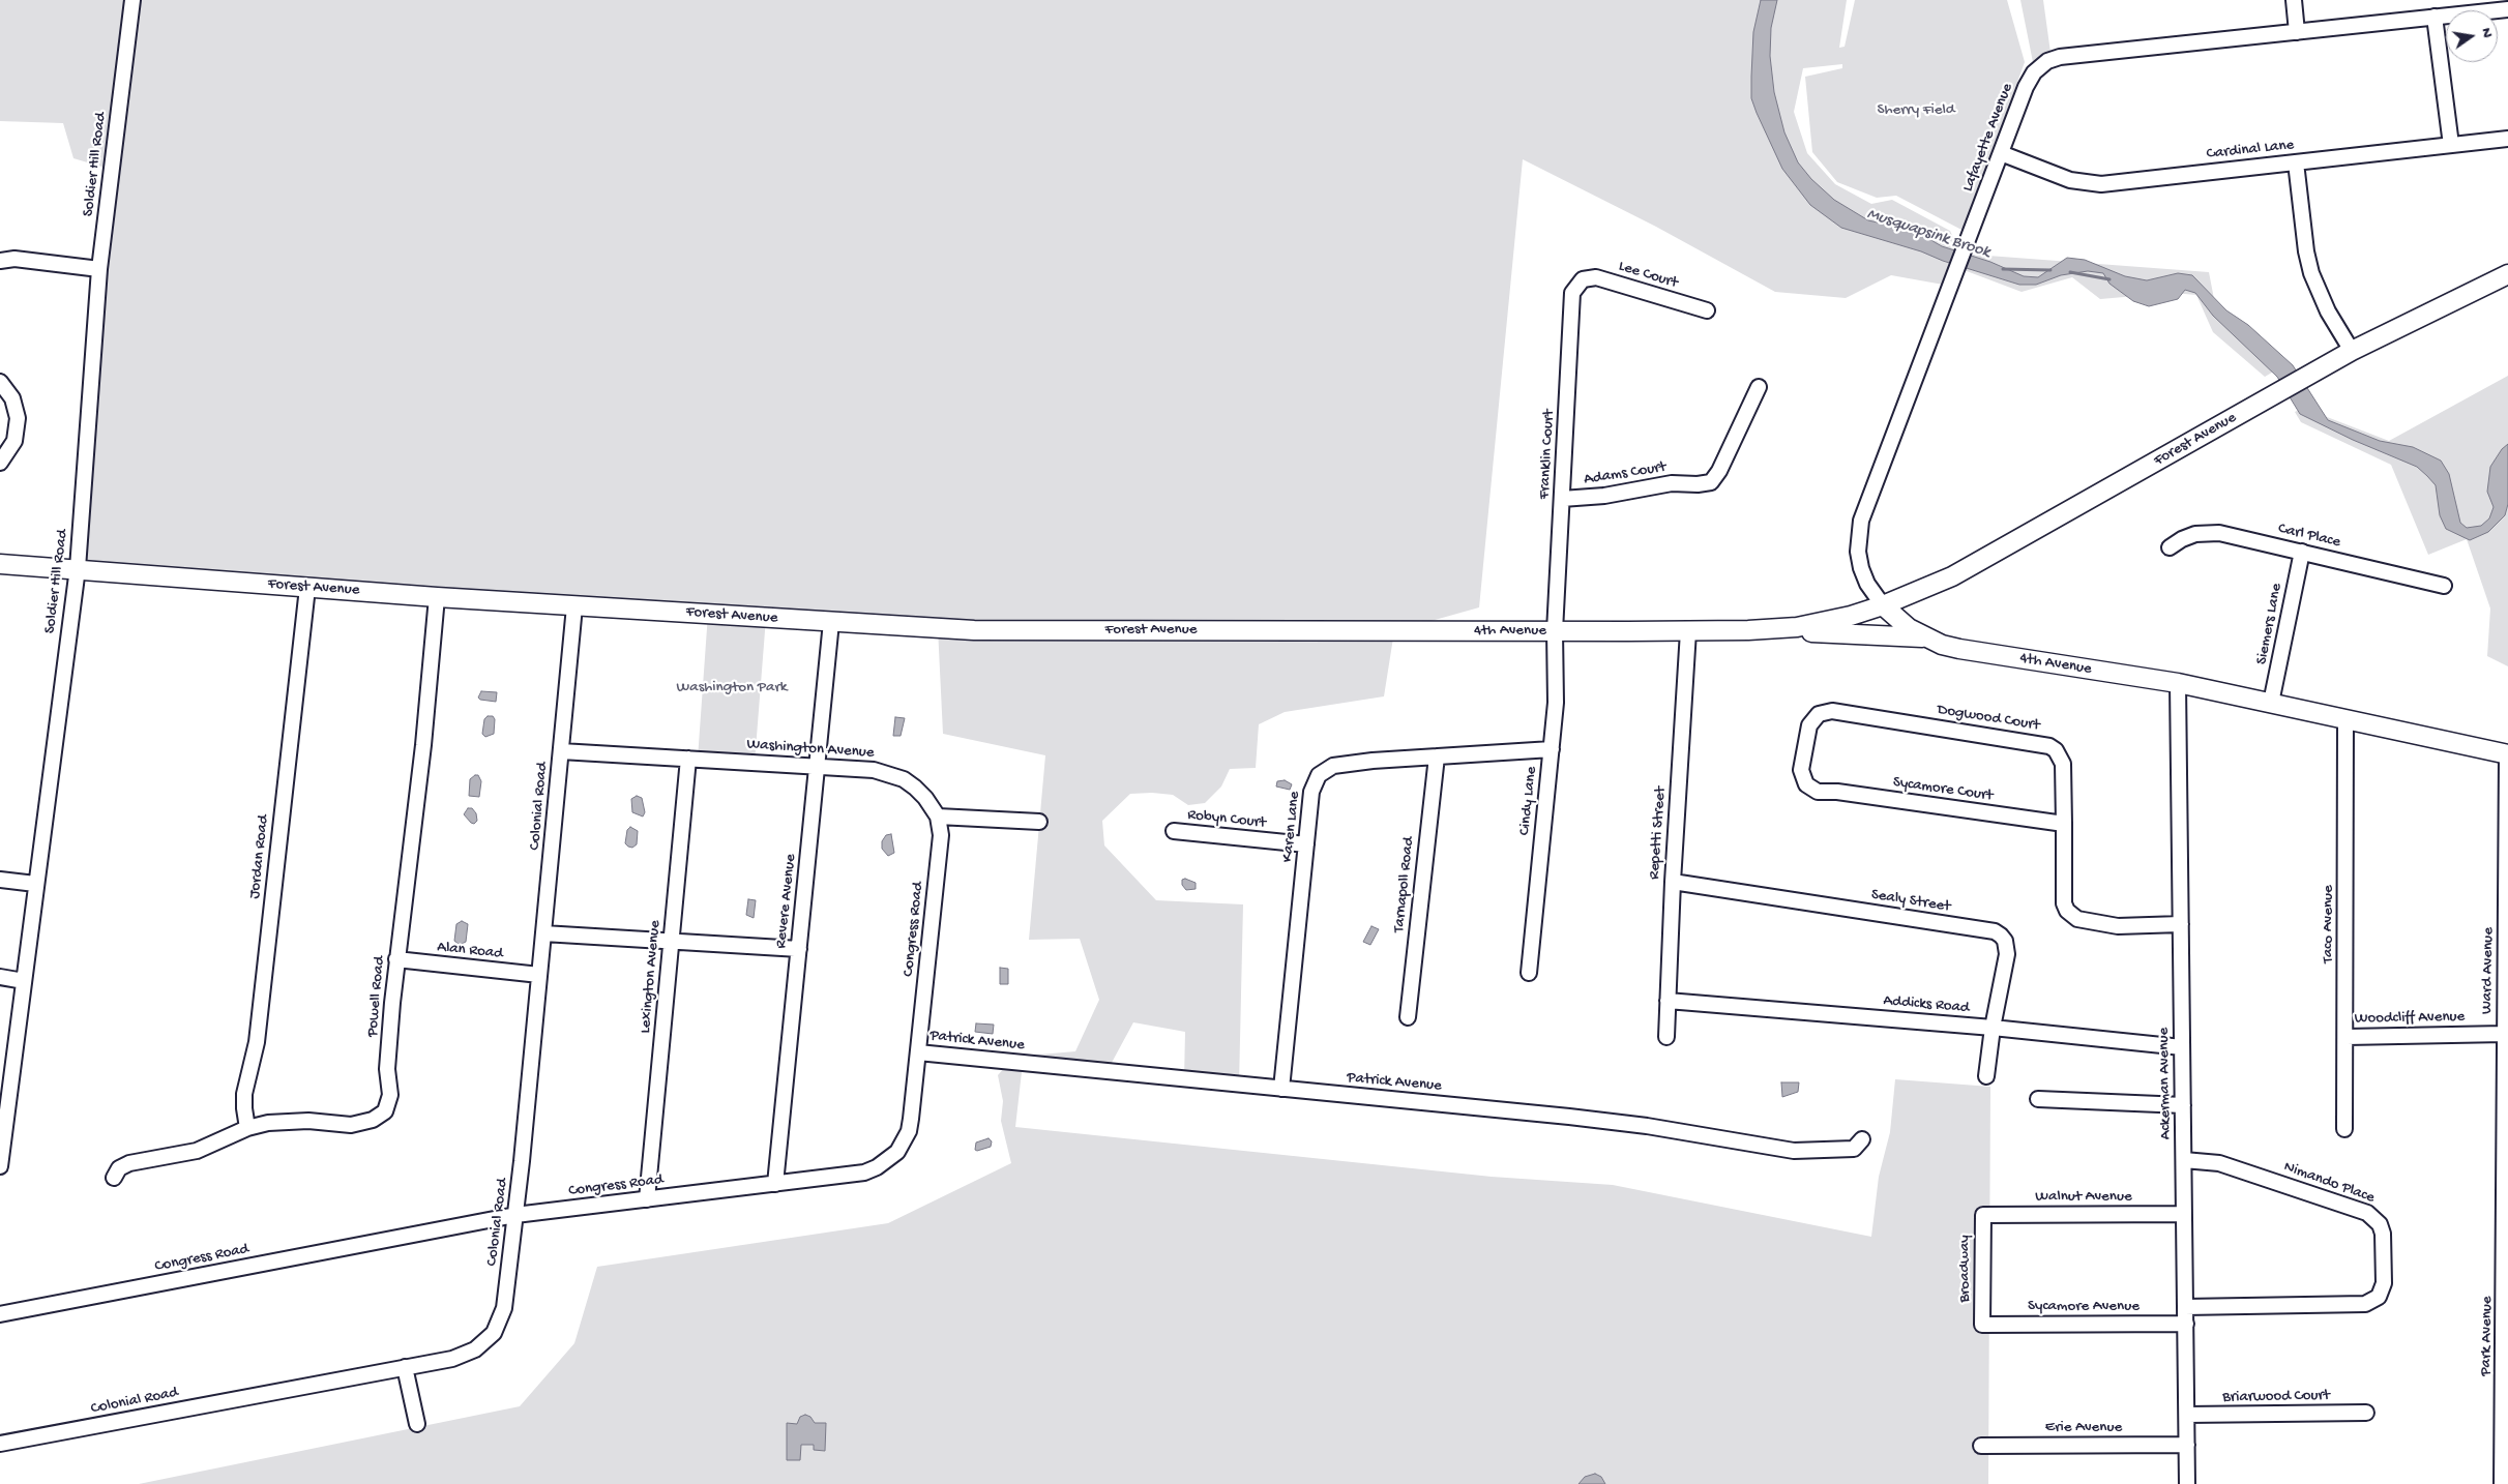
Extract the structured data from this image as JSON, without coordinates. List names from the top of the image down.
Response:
{
  "streets": {
    "main road": ["Forest Avenue", "4th Avenue"],
    "street": [
      "Lafayette Avenue",
      "Cardinal Lane",
      "Soldier Hill Road",
      "Lee Court",
      "Franklin Court",
      "Adams Court",
      "Carl Place",
      "Siemers Lane",
      "Dogwood Court",
      "Washington Avenue",
      "Sycamore Court",
      "Cindy Lane",
      "Colonial Road",
      "Robyn Court",
      "Karen Lane",
      "Repetti Street",
      "Jordan Road",
      "Tarnapoll Road",
      "Revere Avenue",
      "Sealy Street",
      "Taco Avenue",
      "Congress Road",
      "Alan Road",
      "Ward Avenue",
      "Lexington Avenue",
      "Powell Road",
      "Addicks Road",
      "Woodcliff Avenue",
      "Patrick Avenue",
      "Ackerman Avenue",
      "Nimando Place",
      "Walnut Avenue",
      "Broadway",
      "Sycamore Avenue",
      "Park Avenue",
      "Briarwood Court",
      "Erie Avenue"
    ]
  },
  "crossings": [
    ["Lafayette Avenue", "Cardinal Lane"],
    ["Lafayette Avenue", "Forest Avenue"],
    ["Lafayette Avenue", "4th Avenue"],
    ["Soldier Hill Road", "Forest Avenue"],
    ["Lee Court", "Franklin Court"],
    ["Forest Avenue", "4th Avenue"],
    ["Forest Avenue", "Colonial Road"],
    ["Forest Avenue", "Jordan Road"],
    ["Forest Avenue", "Revere Avenue"],
    ["Forest Avenue", "Powell Road"],
    ["Franklin Court", "Adams Court"],
    ["Franklin Court", "4th Avenue"],
    ["Franklin Court", "Cindy Lane"],
    ["Carl Place", "Siemers Lane"],
    ["Siemers Lane", "4th Avenue"],
    ["4th Avenue", "Cindy Lane"],
    ["4th Avenue", "Taco Avenue"],
    ["4th Avenue", "Ward Avenue"],
    ["4th Avenue", "Ackerman Avenue"],
    ["Dogwood Court", "Sycamore Court"],
    ["Dogwood Court", "Ackerman Avenue"],
    ["Washington Avenue", "Colonial Road"],
    ["Washington Avenue", "Revere Avenue"],
    ["Washington Avenue", "Congress Road"],
    ["Washington Avenue", "Lexington Avenue"],
    ["Cindy Lane", "Karen Lane"],
    ["Colonial Road", "Congress Road"],
    ["Colonial Road", "Alan Road"],
    ["Robyn Court", "Karen Lane"],
    ["Karen Lane", "Tarnapoll Road"],
    ["Karen Lane", "Patrick Avenue"],
    ["Repetti Street", "Sealy Street"],
    ["Repetti Street", "Addicks Road"],
    ["Jordan Road", "Powell Road"],
    ["Revere Avenue", "Congress Road"],
    ["Sealy Street", "Addicks Road"],
    ["Taco Avenue", "Woodcliff Avenue"],
    ["Congress Road", "Lexington Avenue"],
    ["Congress Road", "Patrick Avenue"],
    ["Alan Road", "Powell Road"],
    ["Ward Avenue", "Woodcliff Avenue"],
    ["Ward Avenue", "Park Avenue"],
    ["Addicks Road", "Ackerman Avenue"],
    ["Ackerman Avenue", "Nimando Place"],
    ["Ackerman Avenue", "Walnut Avenue"],
    ["Ackerman Avenue", "Sycamore Avenue"],
    ["Ackerman Avenue", "Briarwood Court"],
    ["Ackerman Avenue", "Erie Avenue"],
    ["Walnut Avenue", "Broadway"],
    ["Broadway", "Sycamore Avenue"]
  ],
  "water": ["Musquapsink Brook"],
  "parks": ["Sherry Field", "Washington Park"],
  "north": "right"
}
